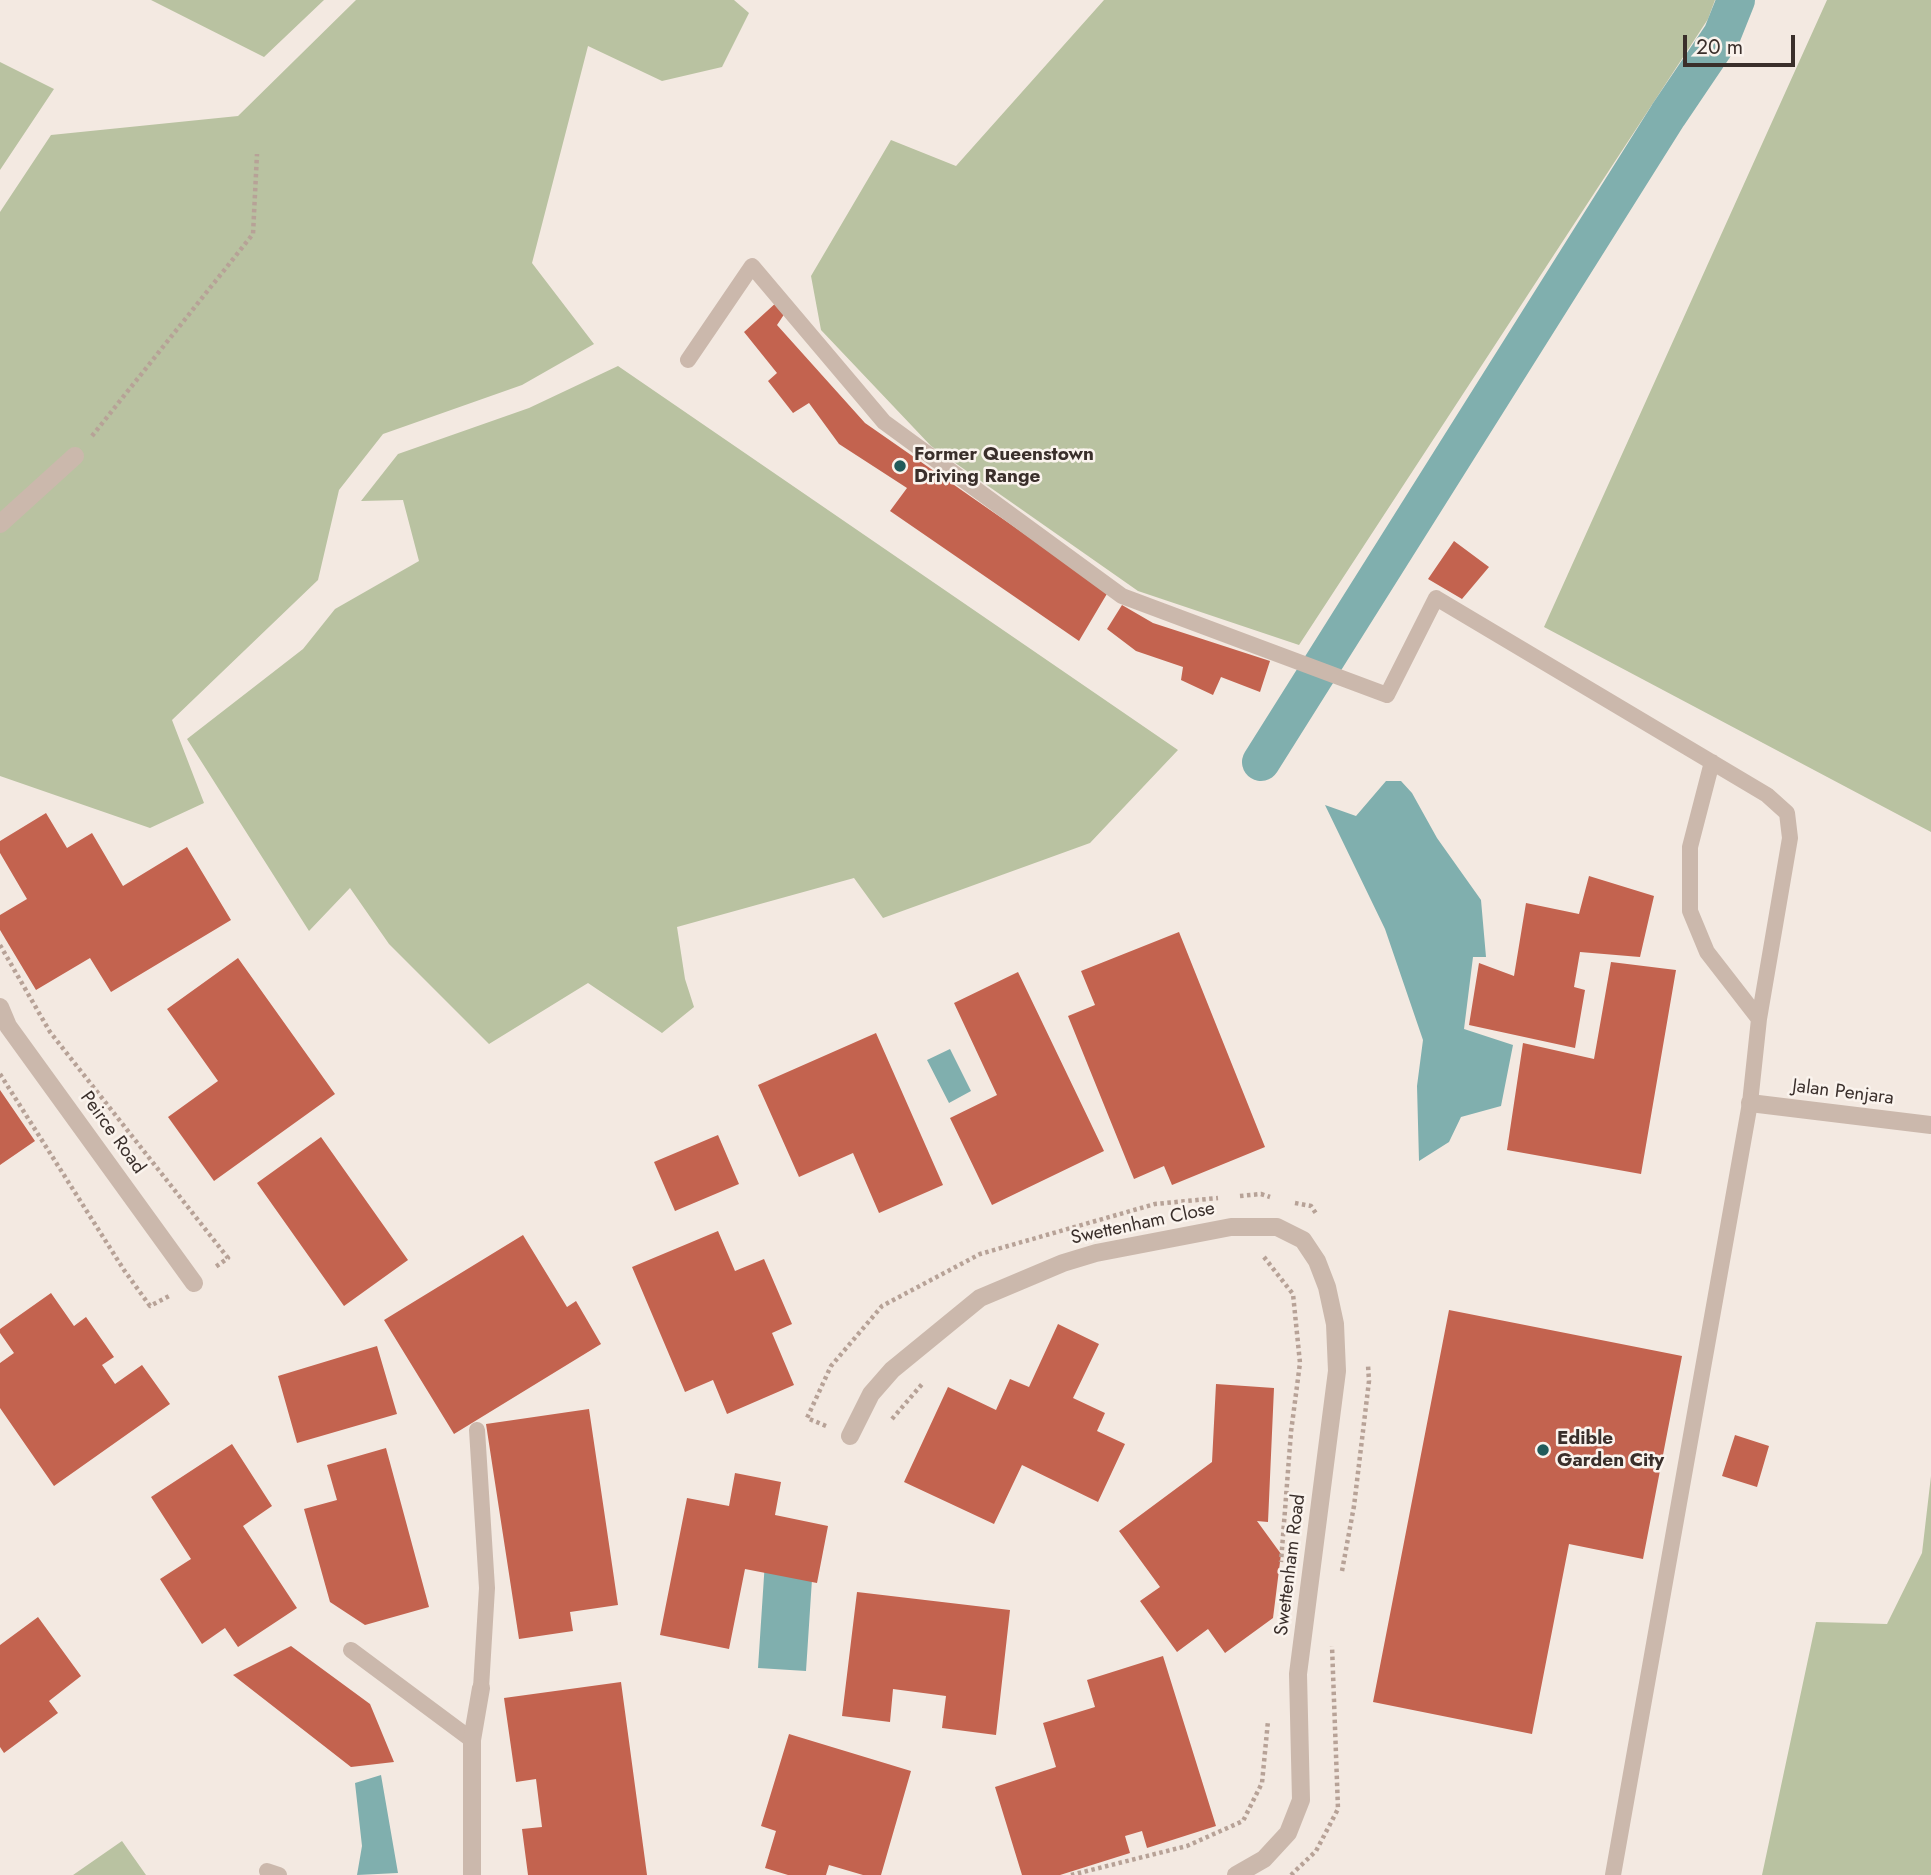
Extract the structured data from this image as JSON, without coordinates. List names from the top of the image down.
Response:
{
  "streets": {
    "street": [
      "Jalan Penjara",
      "Peirce Road",
      "Swettenham Close",
      "Swettenham Road"
    ]
  },
  "crossings": [
    ["Swettenham Close", "Swettenham Road"]
  ],
  "places": ["Former Queenstown Driving Range", "Edible Garden City"],
  "scale_bar": "20 m"
}
